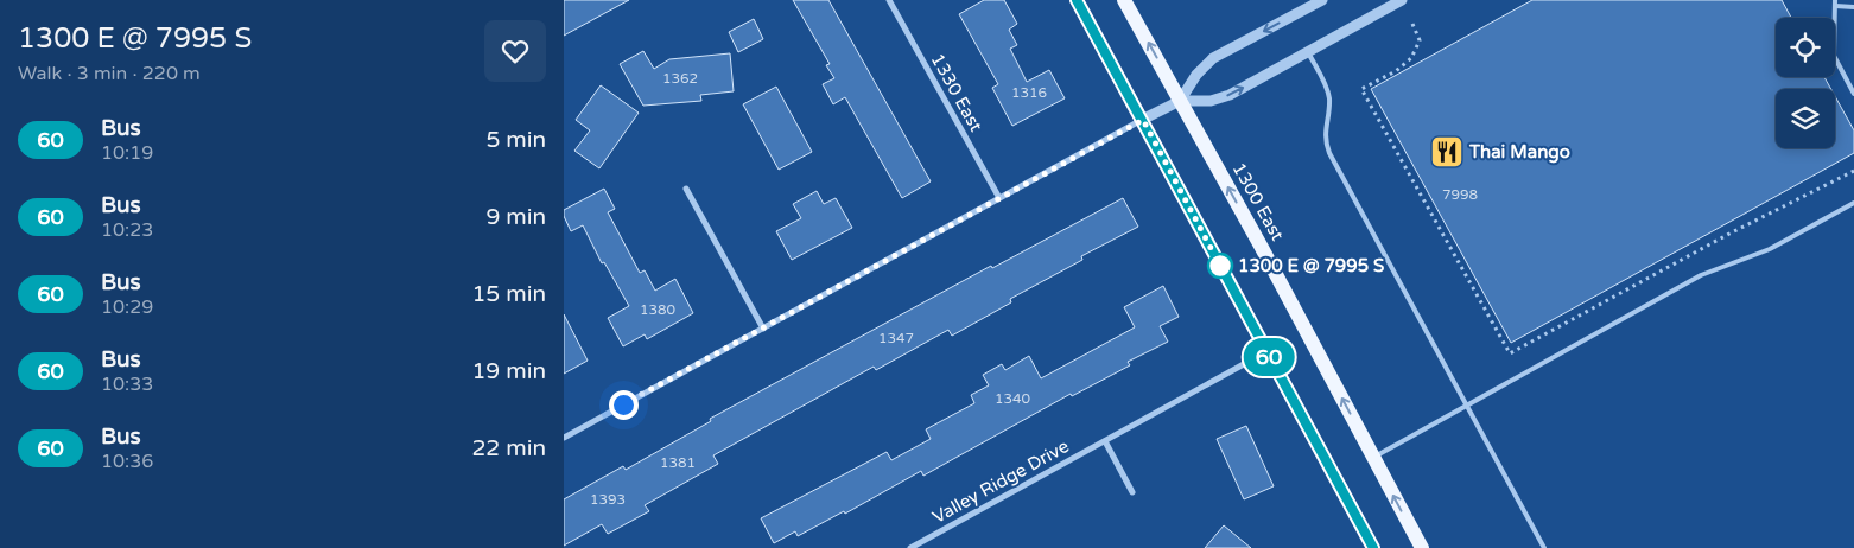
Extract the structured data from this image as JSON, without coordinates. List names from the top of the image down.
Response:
{
  "streets": {
    "main road": ["1300 East"],
    "street": ["1330 East", "Valley Ridge Drive"]
  },
  "places": {
    "restaurant": ["Thai Mango"],
    "other": ["1300 E @ 7995 S"]
  },
  "lines": ["bus line 60"],
  "house_numbers": [
    "1362",
    "1316",
    "7998",
    "1380",
    "1347",
    "1340",
    "1381",
    "1393"
  ],
  "page": {
    "heading": ["1300 E @ 7995 S", "Walk · 3 min · 220 m"],
    "on_map": "60",
    "list": [
      {
        "mark": "60",
        "name": "Bus",
        "note": "10:19",
        "value": "5 min"
      },
      {
        "mark": "60",
        "name": "Bus",
        "note": "10:23",
        "value": "9 min"
      },
      {
        "mark": "60",
        "name": "Bus",
        "note": "10:29",
        "value": "15 min"
      },
      {
        "mark": "60",
        "name": "Bus",
        "note": "10:33",
        "value": "19 min"
      },
      {
        "mark": "60",
        "name": "Bus",
        "note": "10:36",
        "value": "22 min"
      }
    ]
  }
}
